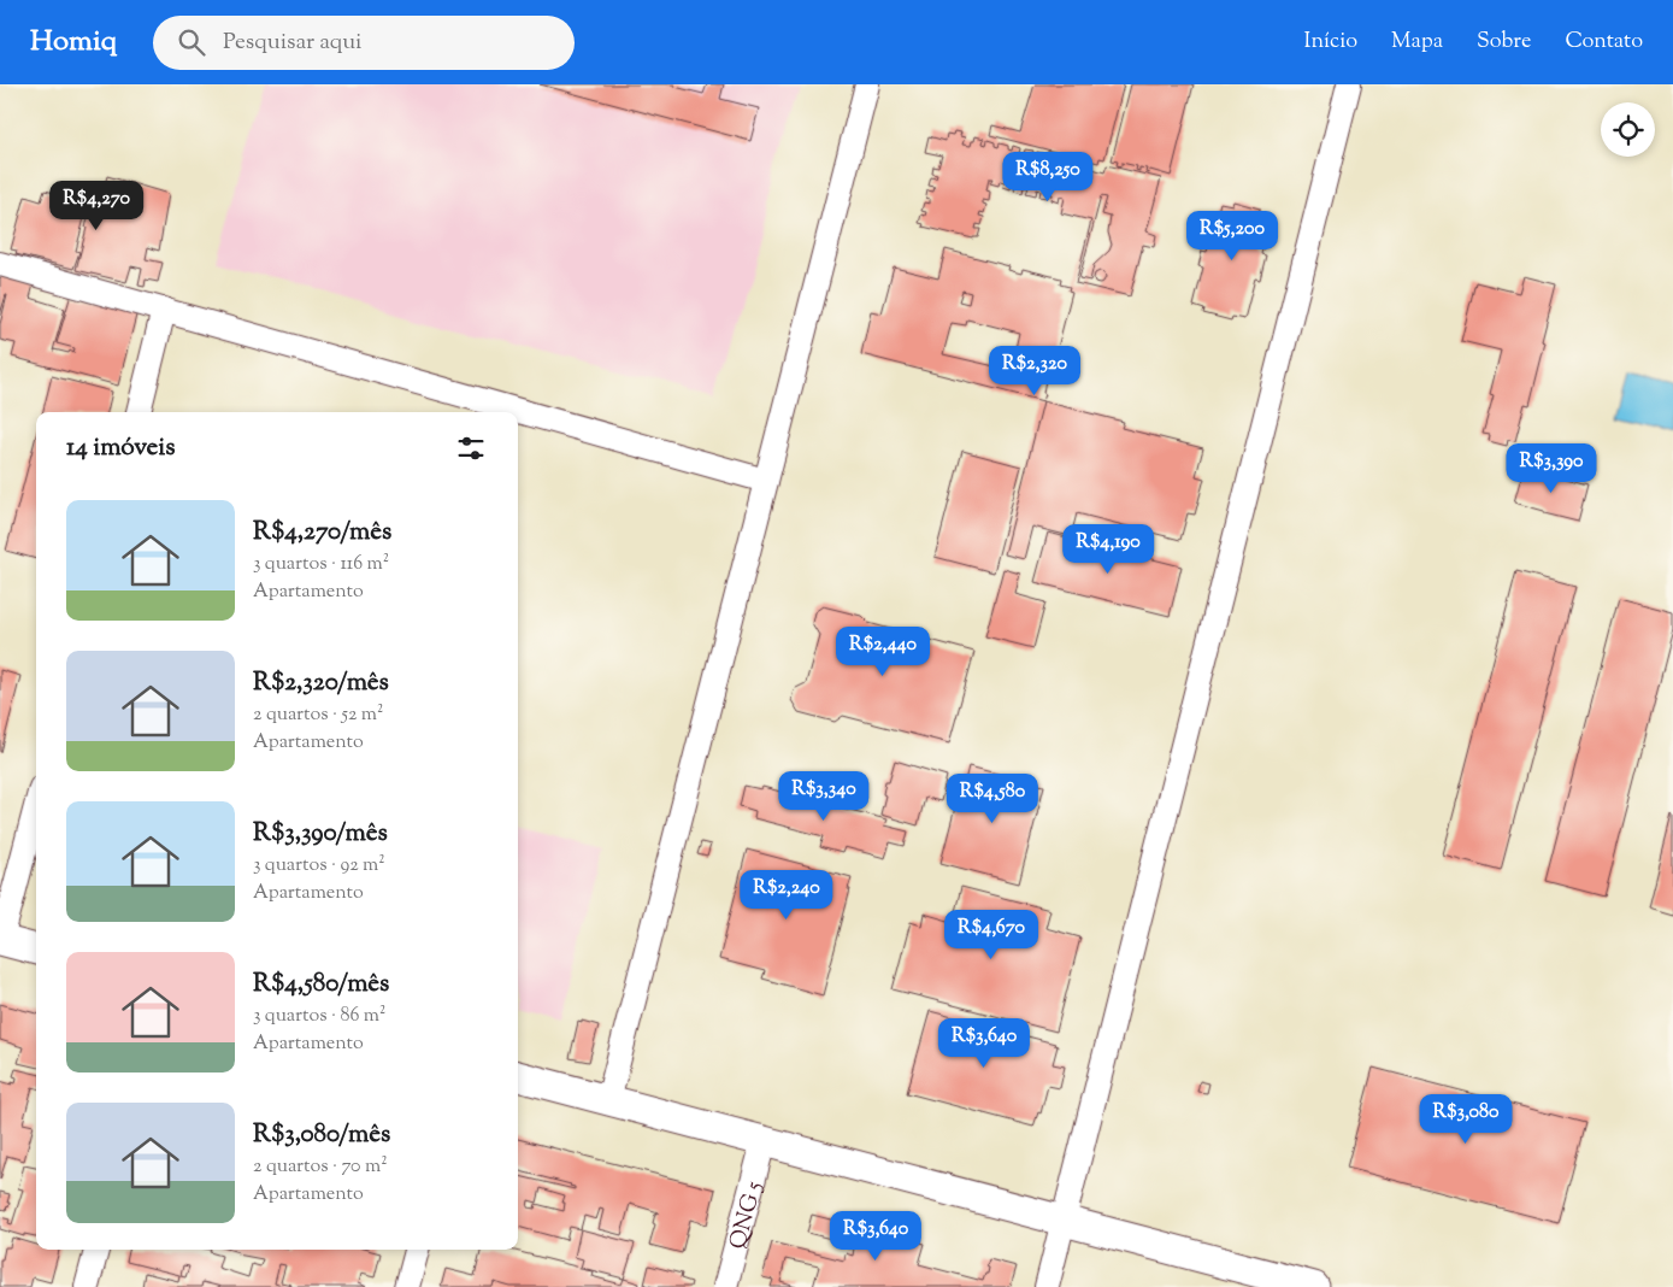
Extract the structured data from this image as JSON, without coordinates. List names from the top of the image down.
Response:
{
  "streets": {
    "street": ["QNG 5"]
  },
  "page": {
    "header": "Homiq",
    "search": "Pesquisar aqui",
    "nav": [
      "Início",
      "Mapa",
      "Sobre",
      "Contato"
    ],
    "price": [
      "R$8,250",
      "R$4,270",
      "R$5,200",
      "R$2,320",
      "R$3,390",
      "R$4,190",
      "R$2,440",
      "R$3,340",
      "R$4,580",
      "R$2,240",
      "R$4,670",
      "R$3,640",
      "R$3,080",
      "R$3,640"
    ],
    "heading": "14 imóveis",
    "list": [
      {
        "name": "R$4,270/mês",
        "note": "3 quartos · 116 m² · Apartamento"
      },
      {
        "name": "R$2,320/mês",
        "note": "2 quartos · 52 m² · Apartamento"
      },
      {
        "name": "R$3,390/mês",
        "note": "3 quartos · 92 m² · Apartamento"
      },
      {
        "name": "R$4,580/mês",
        "note": "3 quartos · 86 m² · Apartamento"
      },
      {
        "name": "R$3,080/mês",
        "note": "2 quartos · 70 m² · Apartamento"
      }
    ]
  }
}
